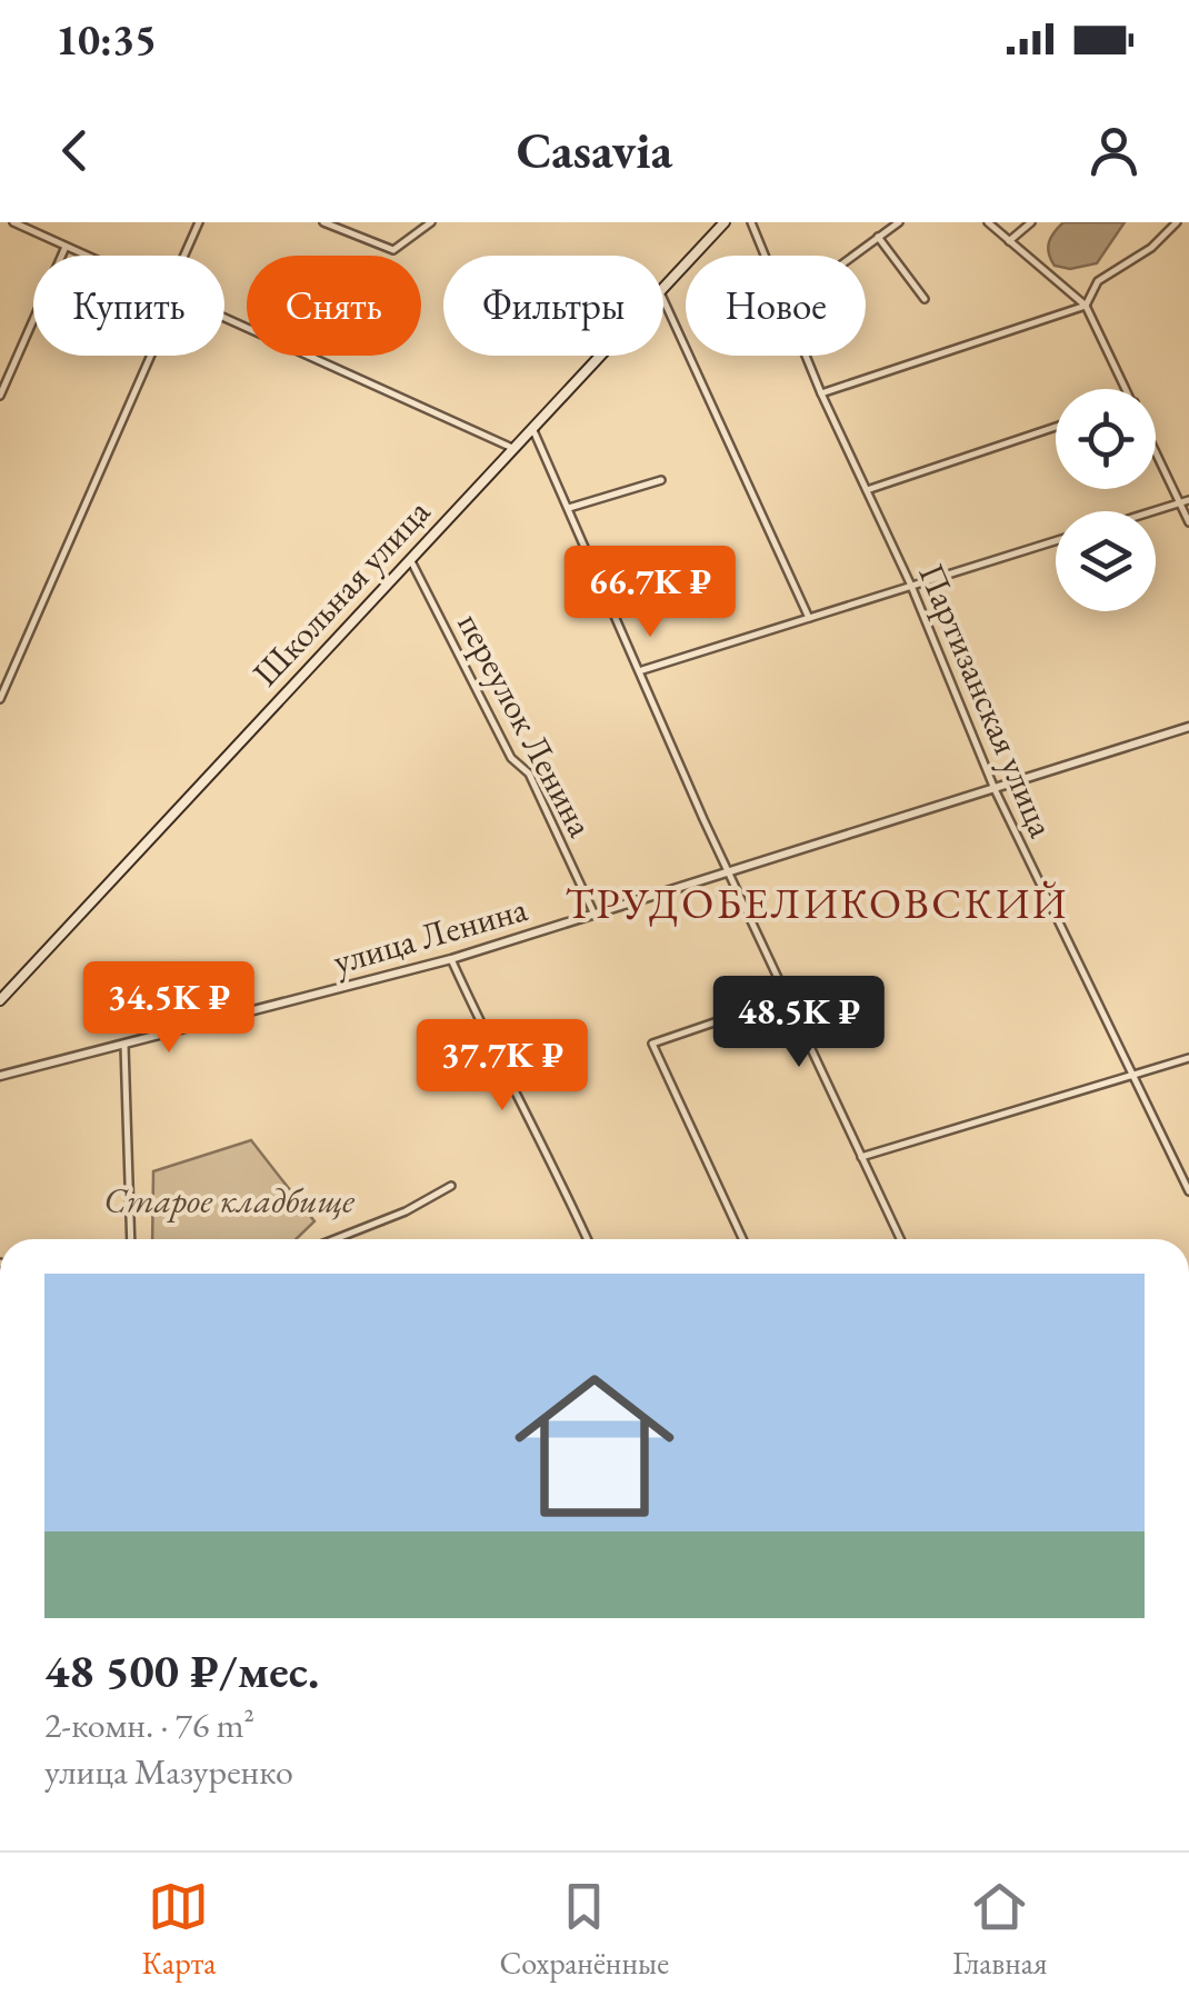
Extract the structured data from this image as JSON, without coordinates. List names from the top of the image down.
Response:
{
  "streets": {
    "main road": ["Школьная улица"],
    "street": ["Партизанская улица", "переулок Ленина", "улица Ленина"]
  },
  "crossings": [
    ["Школьная улица", "переулок Ленина"],
    ["Партизанская улица", "улица Ленина"],
    ["переулок Ленина", "улица Ленина"]
  ],
  "districts": ["ТРУДОБЕЛИКОВСКИЙ"],
  "parks": ["Старое кладбище"],
  "page": {
    "status": "10:35",
    "header": "Casavia",
    "chip": [
      "Купить",
      "Снять",
      "Фильтры",
      "Новое"
    ],
    "price": [
      "66.7K ₽",
      "34.5K ₽",
      "48.5K ₽",
      "37.7K ₽"
    ],
    "list": [
      {
        "name": "48 500 ₽/мес.",
        "note": "2-комн. · 76 m² · улица Мазуренко"
      }
    ],
    "tabs": ["Карта", "Сохранённые", "Главная"]
  }
}
